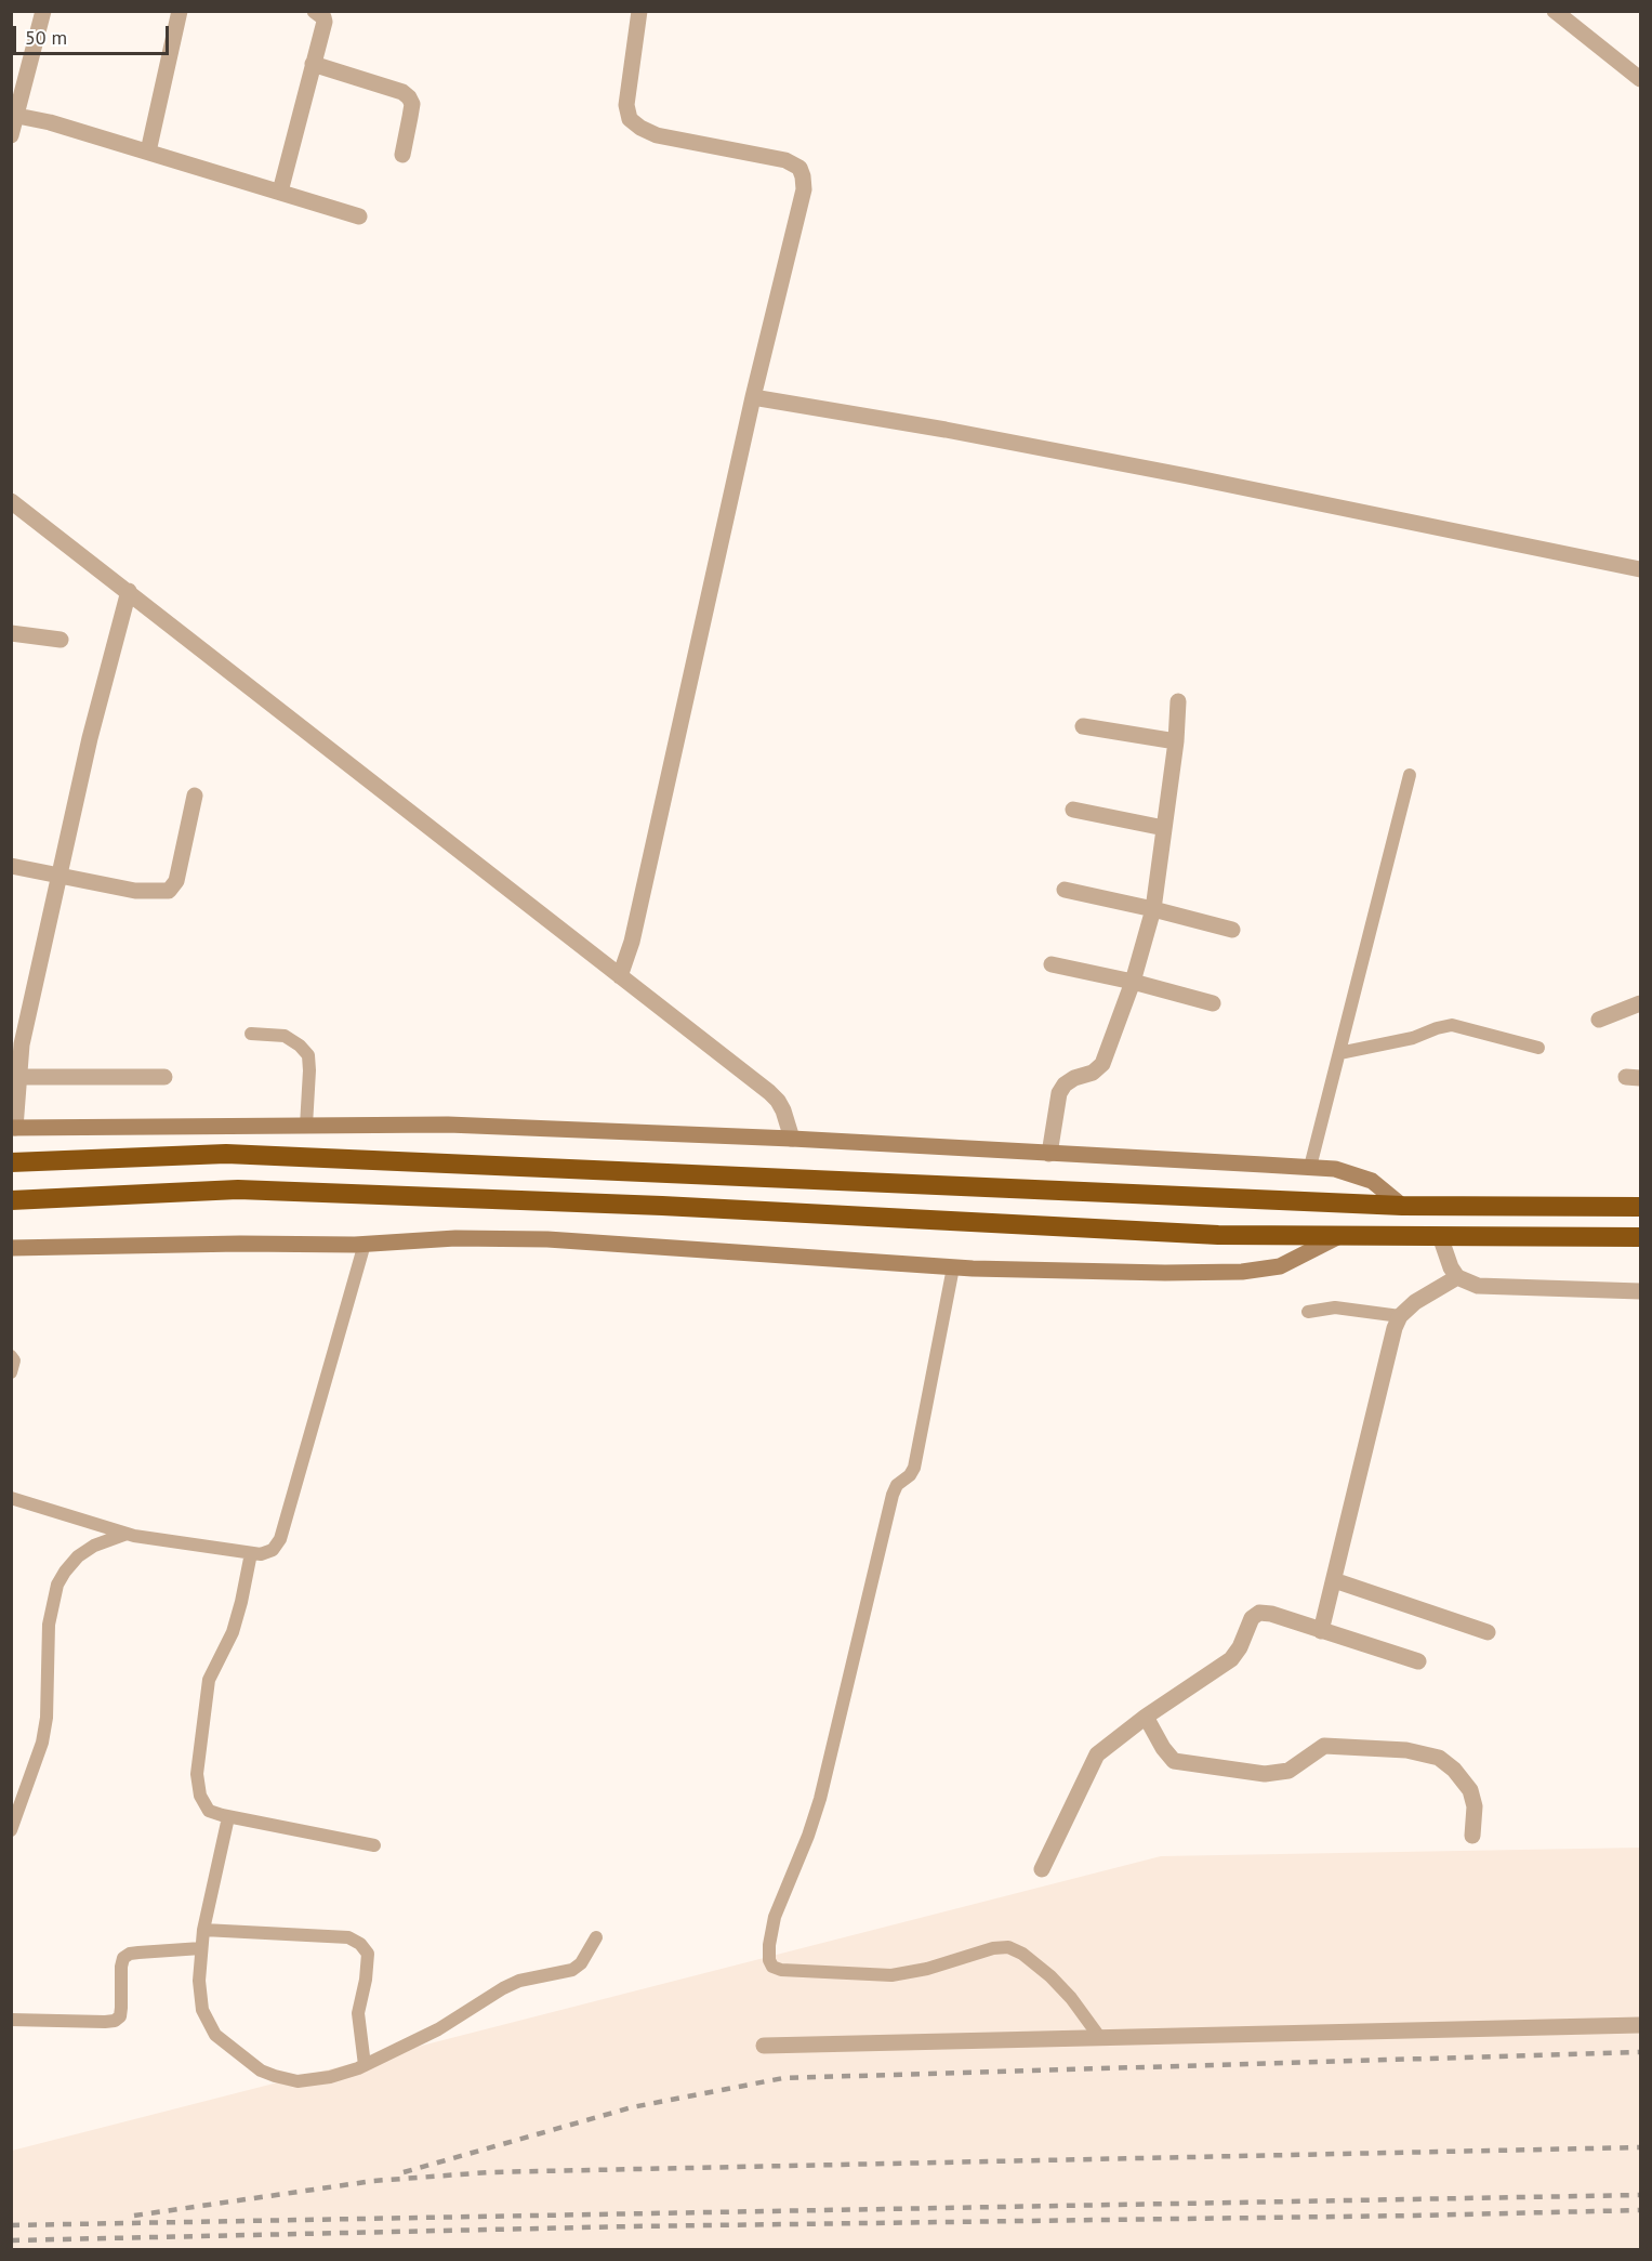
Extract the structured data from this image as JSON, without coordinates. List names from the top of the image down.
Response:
{
  "scale_bar": "50 m"
}
